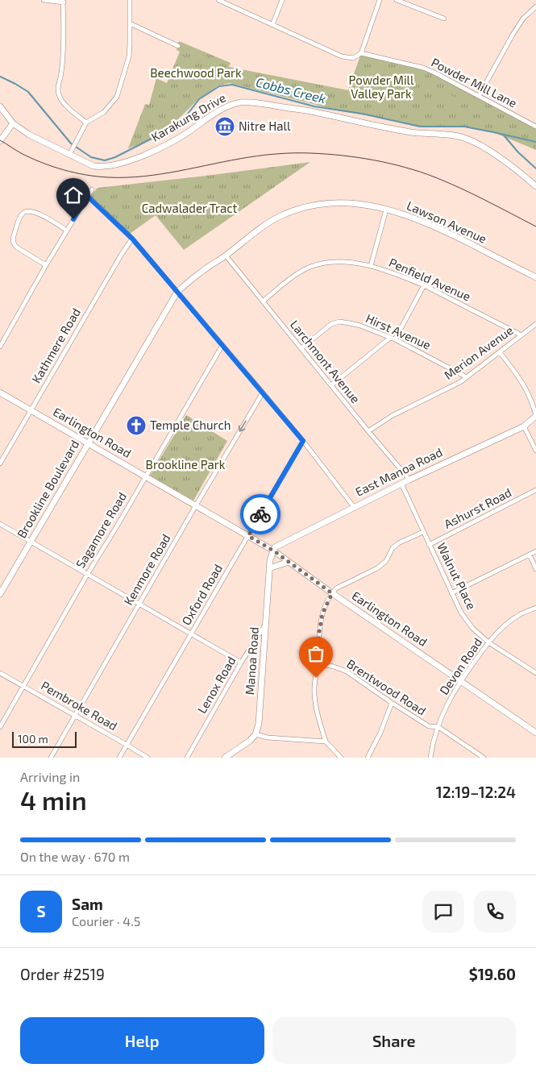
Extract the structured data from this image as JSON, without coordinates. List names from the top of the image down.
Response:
{
  "streets": {
    "street": [
      "Powder Mill Lane",
      "Karakung Drive",
      "Lawson Avenue",
      "Penfield Avenue",
      "Hirst Avenue",
      "Kathmere Road",
      "Merion Avenue",
      "Larchmont Avenue",
      "Earlington Road",
      "East Manoa Road",
      "Brookline Boulevard",
      "Ashurst Road",
      "Sagamore Road",
      "Kenmore Road",
      "Walnut Place",
      "Oxford Road",
      "Manoa Road",
      "Devon Road",
      "Lenox Road",
      "Brentwood Road",
      "Pembroke Road"
    ]
  },
  "crossings": [
    ["Lawson Avenue", "Larchmont Avenue"],
    ["Lawson Avenue", "Brookline Boulevard"],
    ["Penfield Avenue", "Merion Avenue"],
    ["Penfield Avenue", "Larchmont Avenue"],
    ["Hirst Avenue", "Merion Avenue"],
    ["Hirst Avenue", "Larchmont Avenue"],
    ["Kathmere Road", "Earlington Road"],
    ["Merion Avenue", "Larchmont Avenue"],
    ["Larchmont Avenue", "East Manoa Road"],
    ["Earlington Road", "East Manoa Road"],
    ["Earlington Road", "Brookline Boulevard"],
    ["Earlington Road", "Sagamore Road"],
    ["Earlington Road", "Kenmore Road"],
    ["Earlington Road", "Oxford Road"],
    ["Earlington Road", "Manoa Road"],
    ["Earlington Road", "Devon Road"],
    ["East Manoa Road", "Walnut Place"],
    ["East Manoa Road", "Manoa Road"],
    ["Ashurst Road", "Walnut Place"],
    ["Sagamore Road", "Pembroke Road"],
    ["Kenmore Road", "Pembroke Road"],
    ["Walnut Place", "Devon Road"],
    ["Oxford Road", "Pembroke Road"],
    ["Manoa Road", "Lenox Road"],
    ["Devon Road", "Brentwood Road"]
  ],
  "water": ["Cobbs Creek"],
  "parks": [
    "Beechwood Park",
    "Powder Mill Valley Park",
    "Cadwalader Tract",
    "Brookline Park"
  ],
  "places": {
    "museum": ["Nitre Hall"],
    "church": ["Temple Church"]
  },
  "scale_bar": "100 m",
  "page": {
    "scale": "100 m",
    "heading": ["4 min", "Arriving in", "12:19–12:24"],
    "panel": [
      "Sam",
      "Courier · 4.5",
      "Order #2519",
      "$19.60"
    ],
    "bar": "On the way · 670 m",
    "round": "S",
    "buttons": ["Help", "Share"]
  }
}
